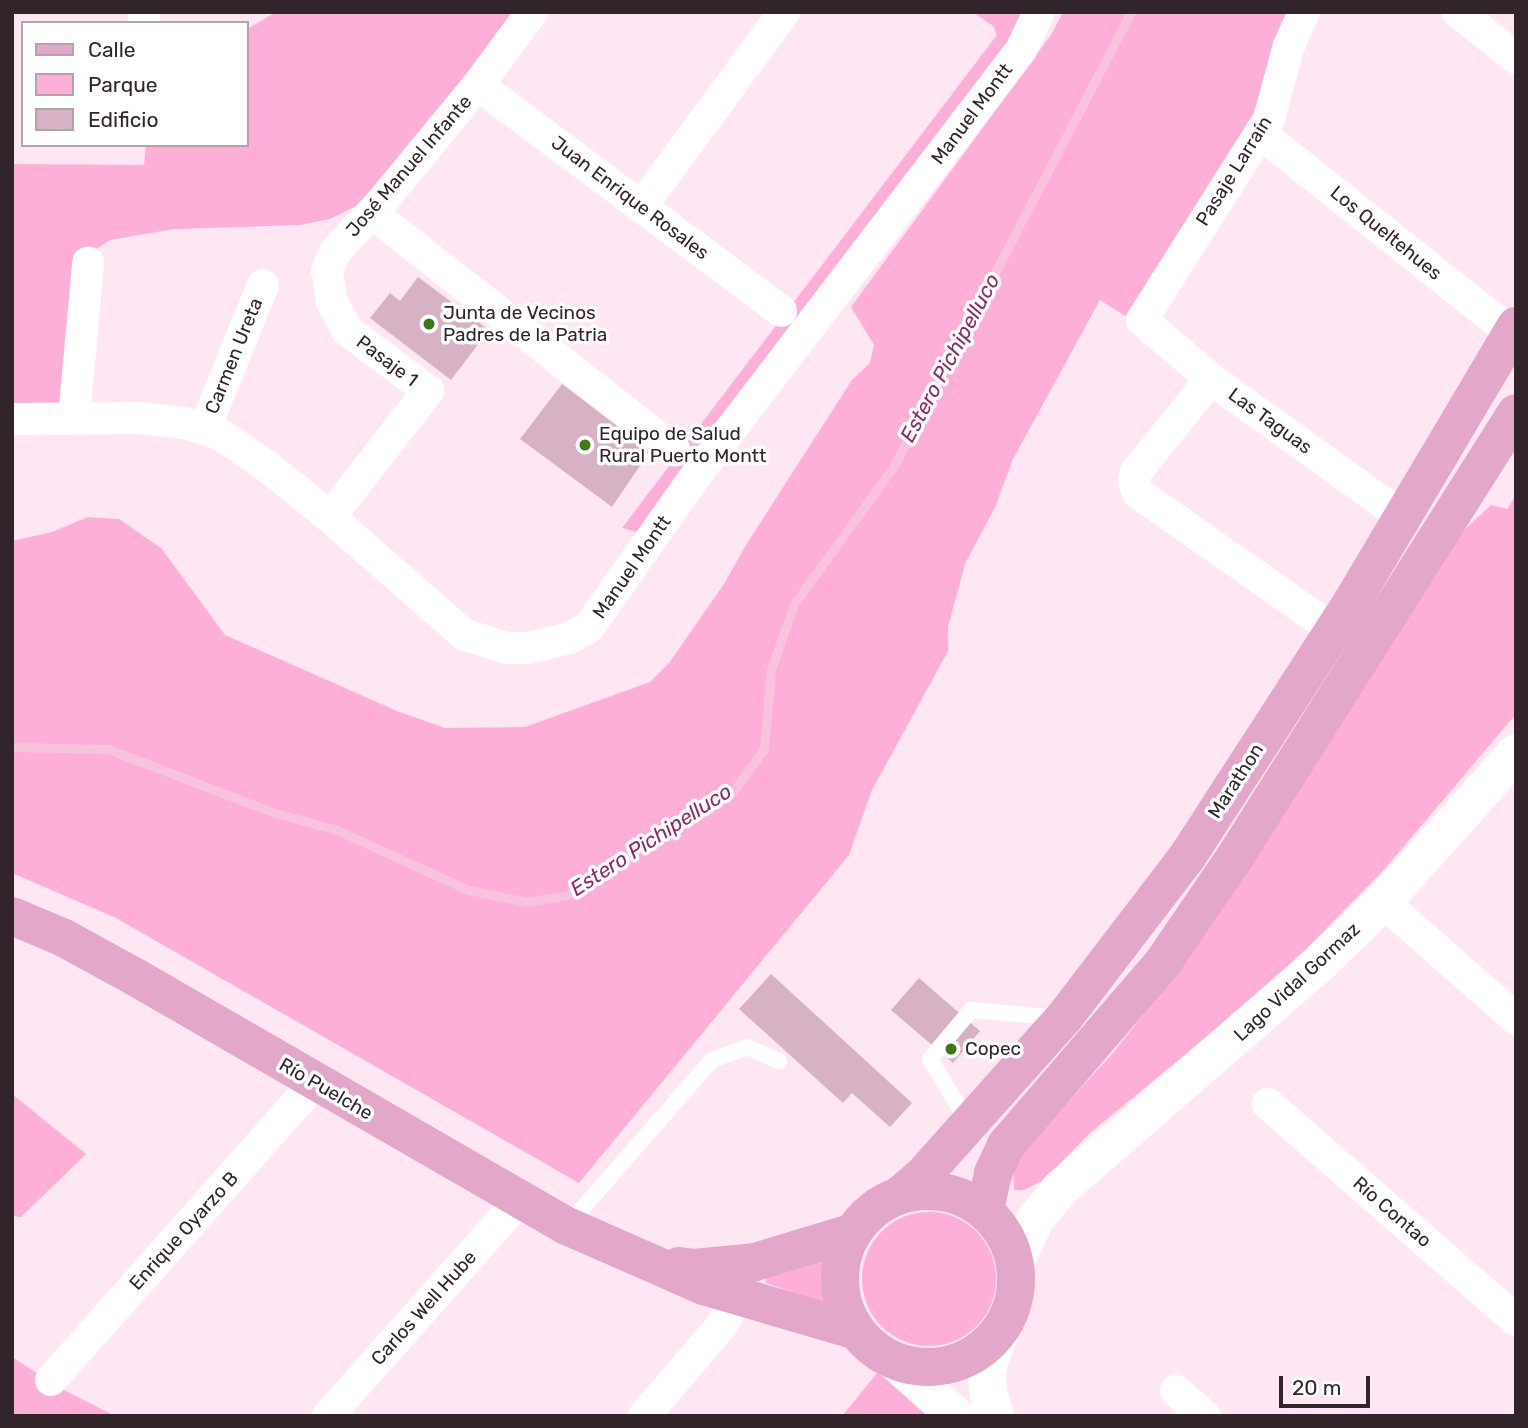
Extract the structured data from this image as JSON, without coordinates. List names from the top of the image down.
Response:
{
  "streets": {
    "main road": ["Marathon", "Río Puelche"],
    "street": [
      "Manuel Montt",
      "José Manuel Infante",
      "Pasaje Larraín",
      "Juan Enrique Rosales",
      "Los Queltehues",
      "Carmen Ureta",
      "Pasaje 1",
      "Las Taguas",
      "Lago Vidal Gormaz",
      "Río Contao",
      "Enrique Oyarzo B",
      "Carlos Well Hube"
    ]
  },
  "crossings": [
    ["Manuel Montt", "Carmen Ureta"],
    ["Manuel Montt", "Pasaje 1"],
    ["José Manuel Infante", "Juan Enrique Rosales"],
    ["José Manuel Infante", "Pasaje 1"],
    ["Pasaje Larraín", "Los Queltehues"],
    ["Pasaje Larraín", "Las Taguas"],
    ["Los Queltehues", "Marathon"],
    ["Las Taguas", "Marathon"],
    ["Marathon", "Lago Vidal Gormaz"],
    ["Marathon", "Río Puelche"],
    ["Lago Vidal Gormaz", "Río Puelche"],
    ["Río Puelche", "Enrique Oyarzo B"],
    ["Río Puelche", "Carlos Well Hube"]
  ],
  "water": ["Estero Pichipelluco"],
  "places": ["Junta de Vecinos Padres de la Patria", "Equipo de Salud Rural Puerto Montt", "Copec"],
  "legend": ["Calle", "Parque", "Edificio"],
  "scale_bar": "20 m"
}
